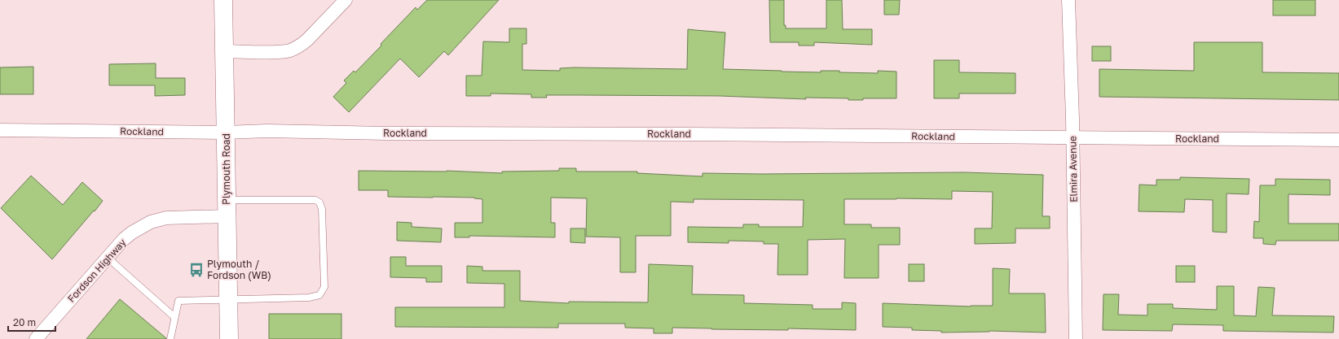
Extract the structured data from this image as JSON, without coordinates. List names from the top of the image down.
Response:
{
  "streets": {
    "main road": ["Plymouth Road"],
    "street": ["Rockland", "Elmira Avenue", "Fordson Highway"]
  },
  "crossings": [
    ["Rockland", "Plymouth Road"],
    ["Rockland", "Elmira Avenue"],
    ["Plymouth Road", "Fordson Highway"]
  ],
  "places": {
    "bus stop": ["Plymouth / Fordson (WB)"]
  },
  "scale_bar": "20 m"
}
